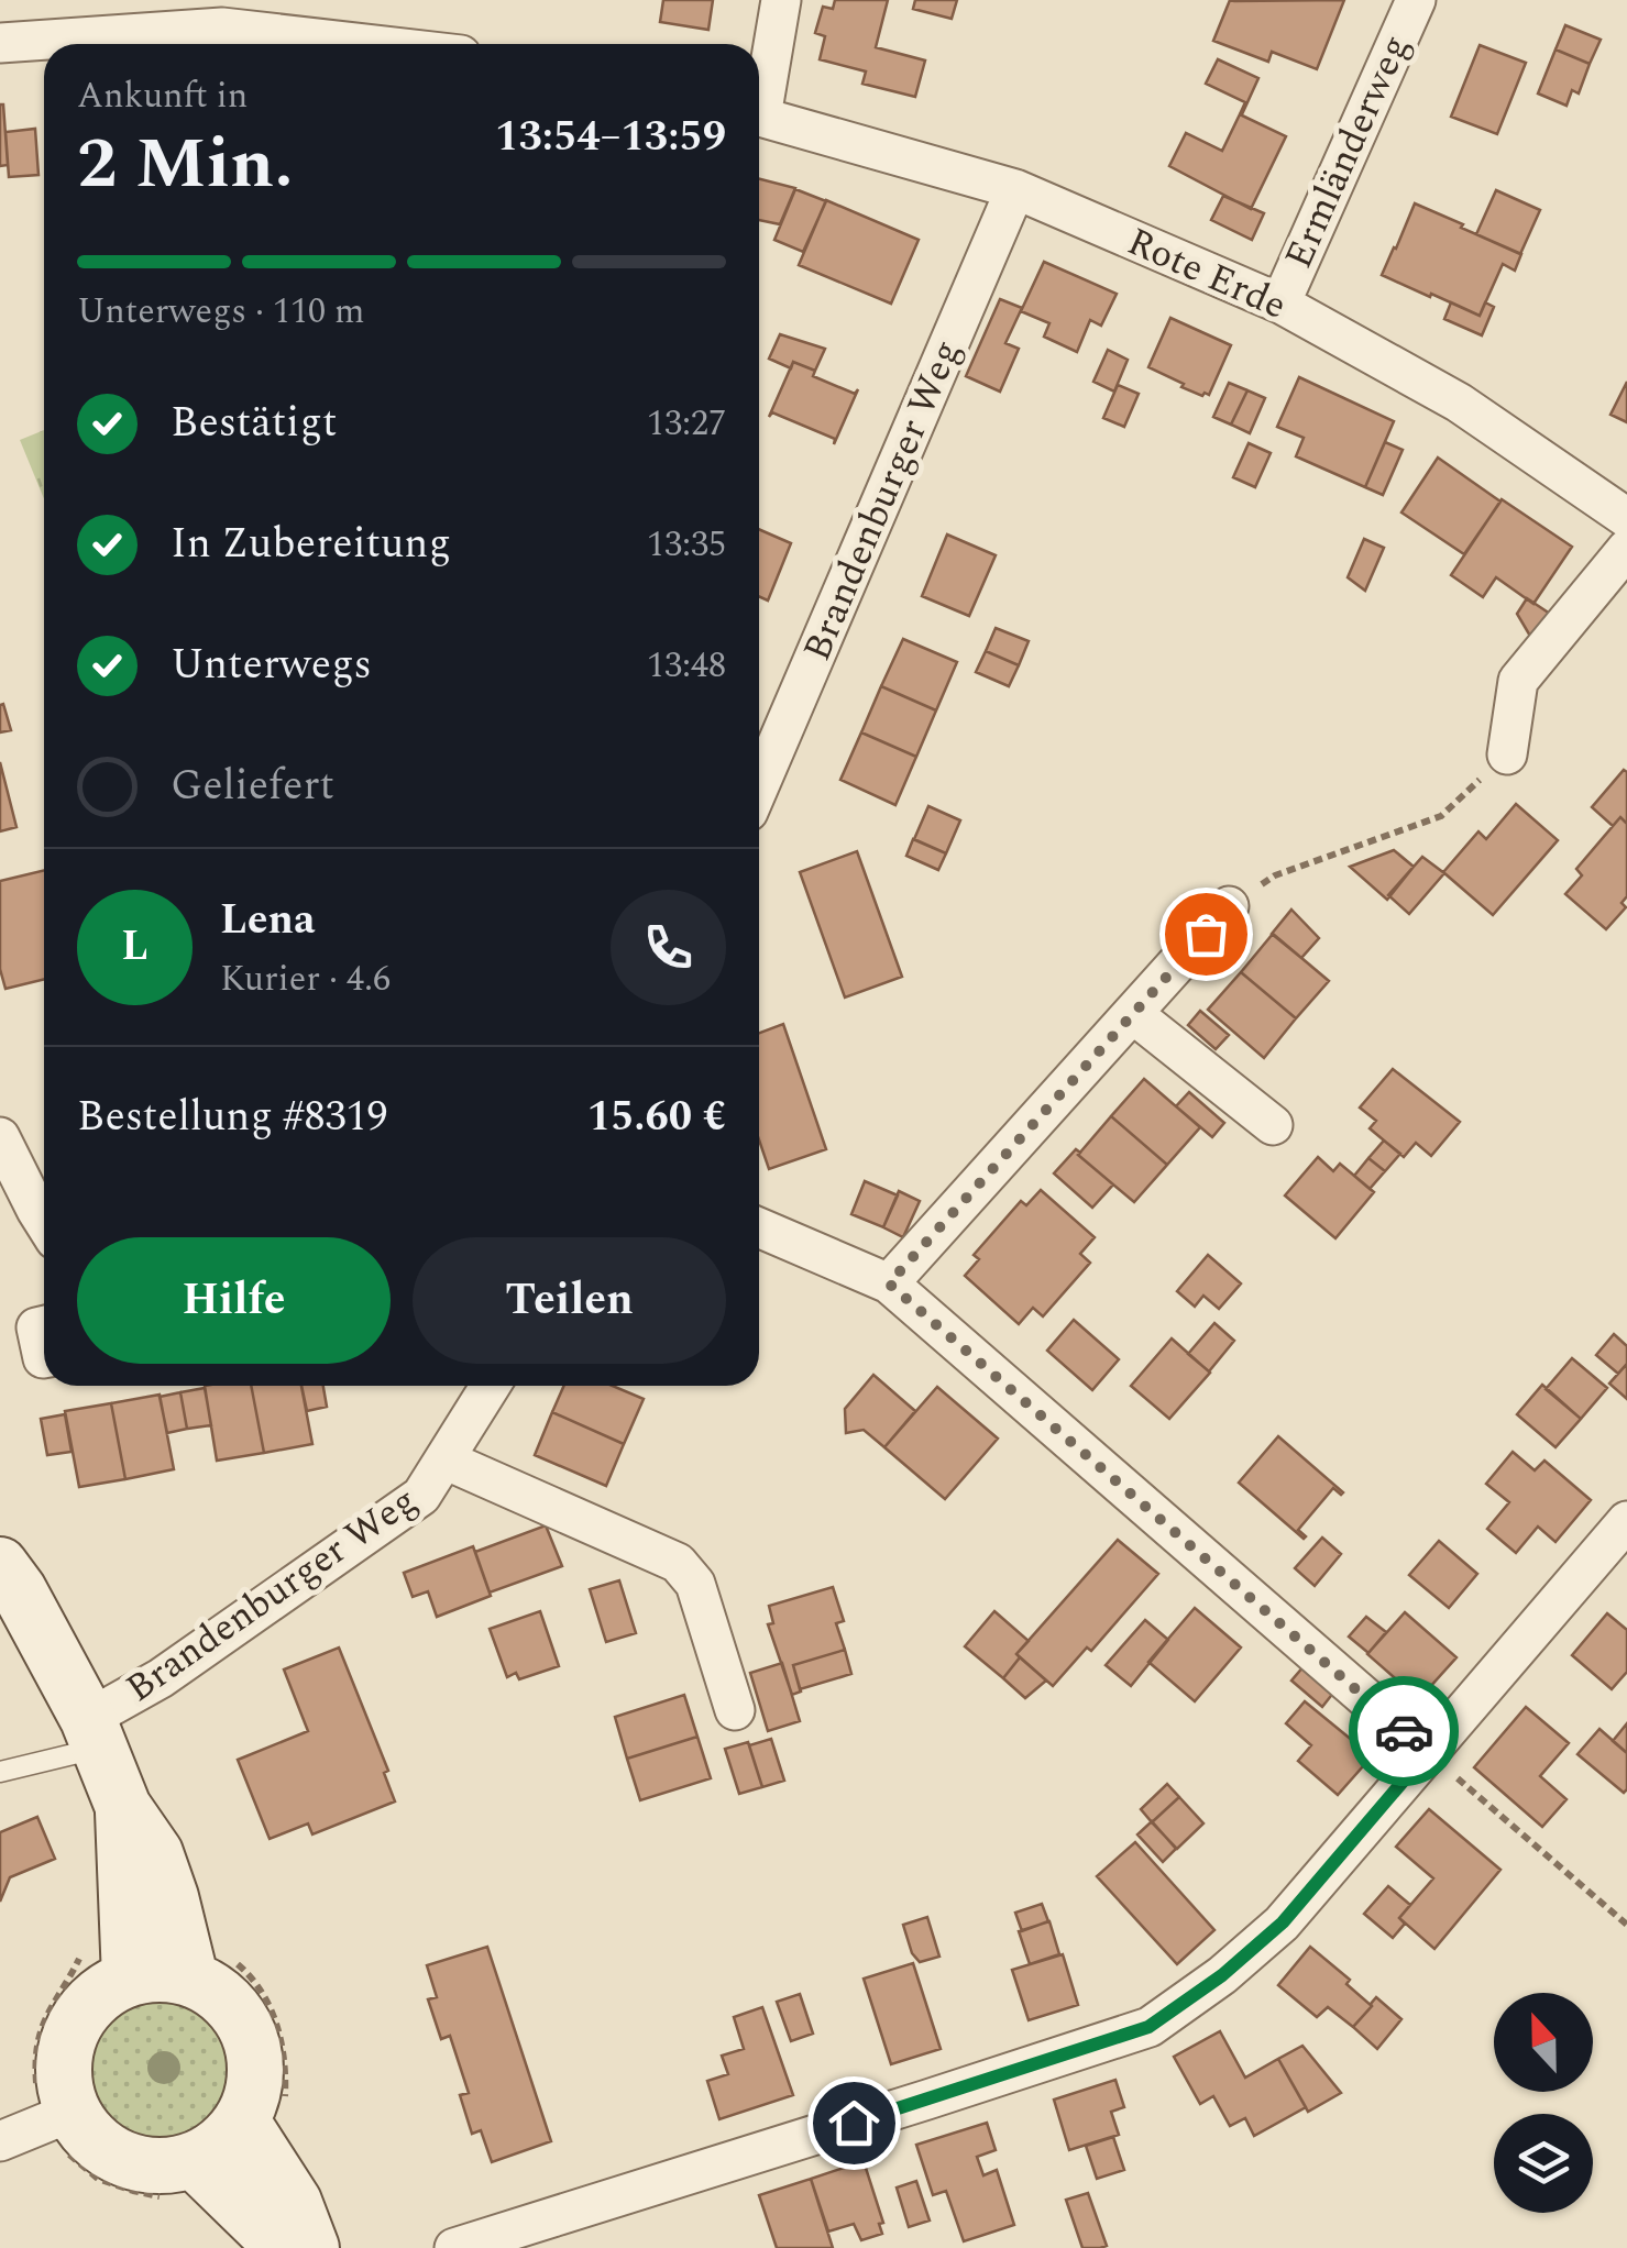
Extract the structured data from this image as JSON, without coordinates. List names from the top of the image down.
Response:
{
  "streets": {
    "street": ["Ermländerweg", "Rote Erde", "Brandenburger Weg"]
  },
  "crossings": [
    ["Ermländerweg", "Rote Erde"],
    ["Rote Erde", "Brandenburger Weg"]
  ],
  "north": "top",
  "page": {
    "heading": ["2 Min.", "Ankunft in", "13:54–13:59"],
    "panel": [
      "Lena",
      "Kurier · 4.6",
      "Bestellung #8319",
      "15.60 €"
    ],
    "bar": "Unterwegs · 110 m",
    "list": [
      ["Bestätigt", "13:27"],
      ["In Zubereitung", "13:35"],
      ["Unterwegs", "13:48"],
      "Geliefert"
    ],
    "round": "L",
    "buttons": ["Hilfe", "Teilen"]
  }
}
